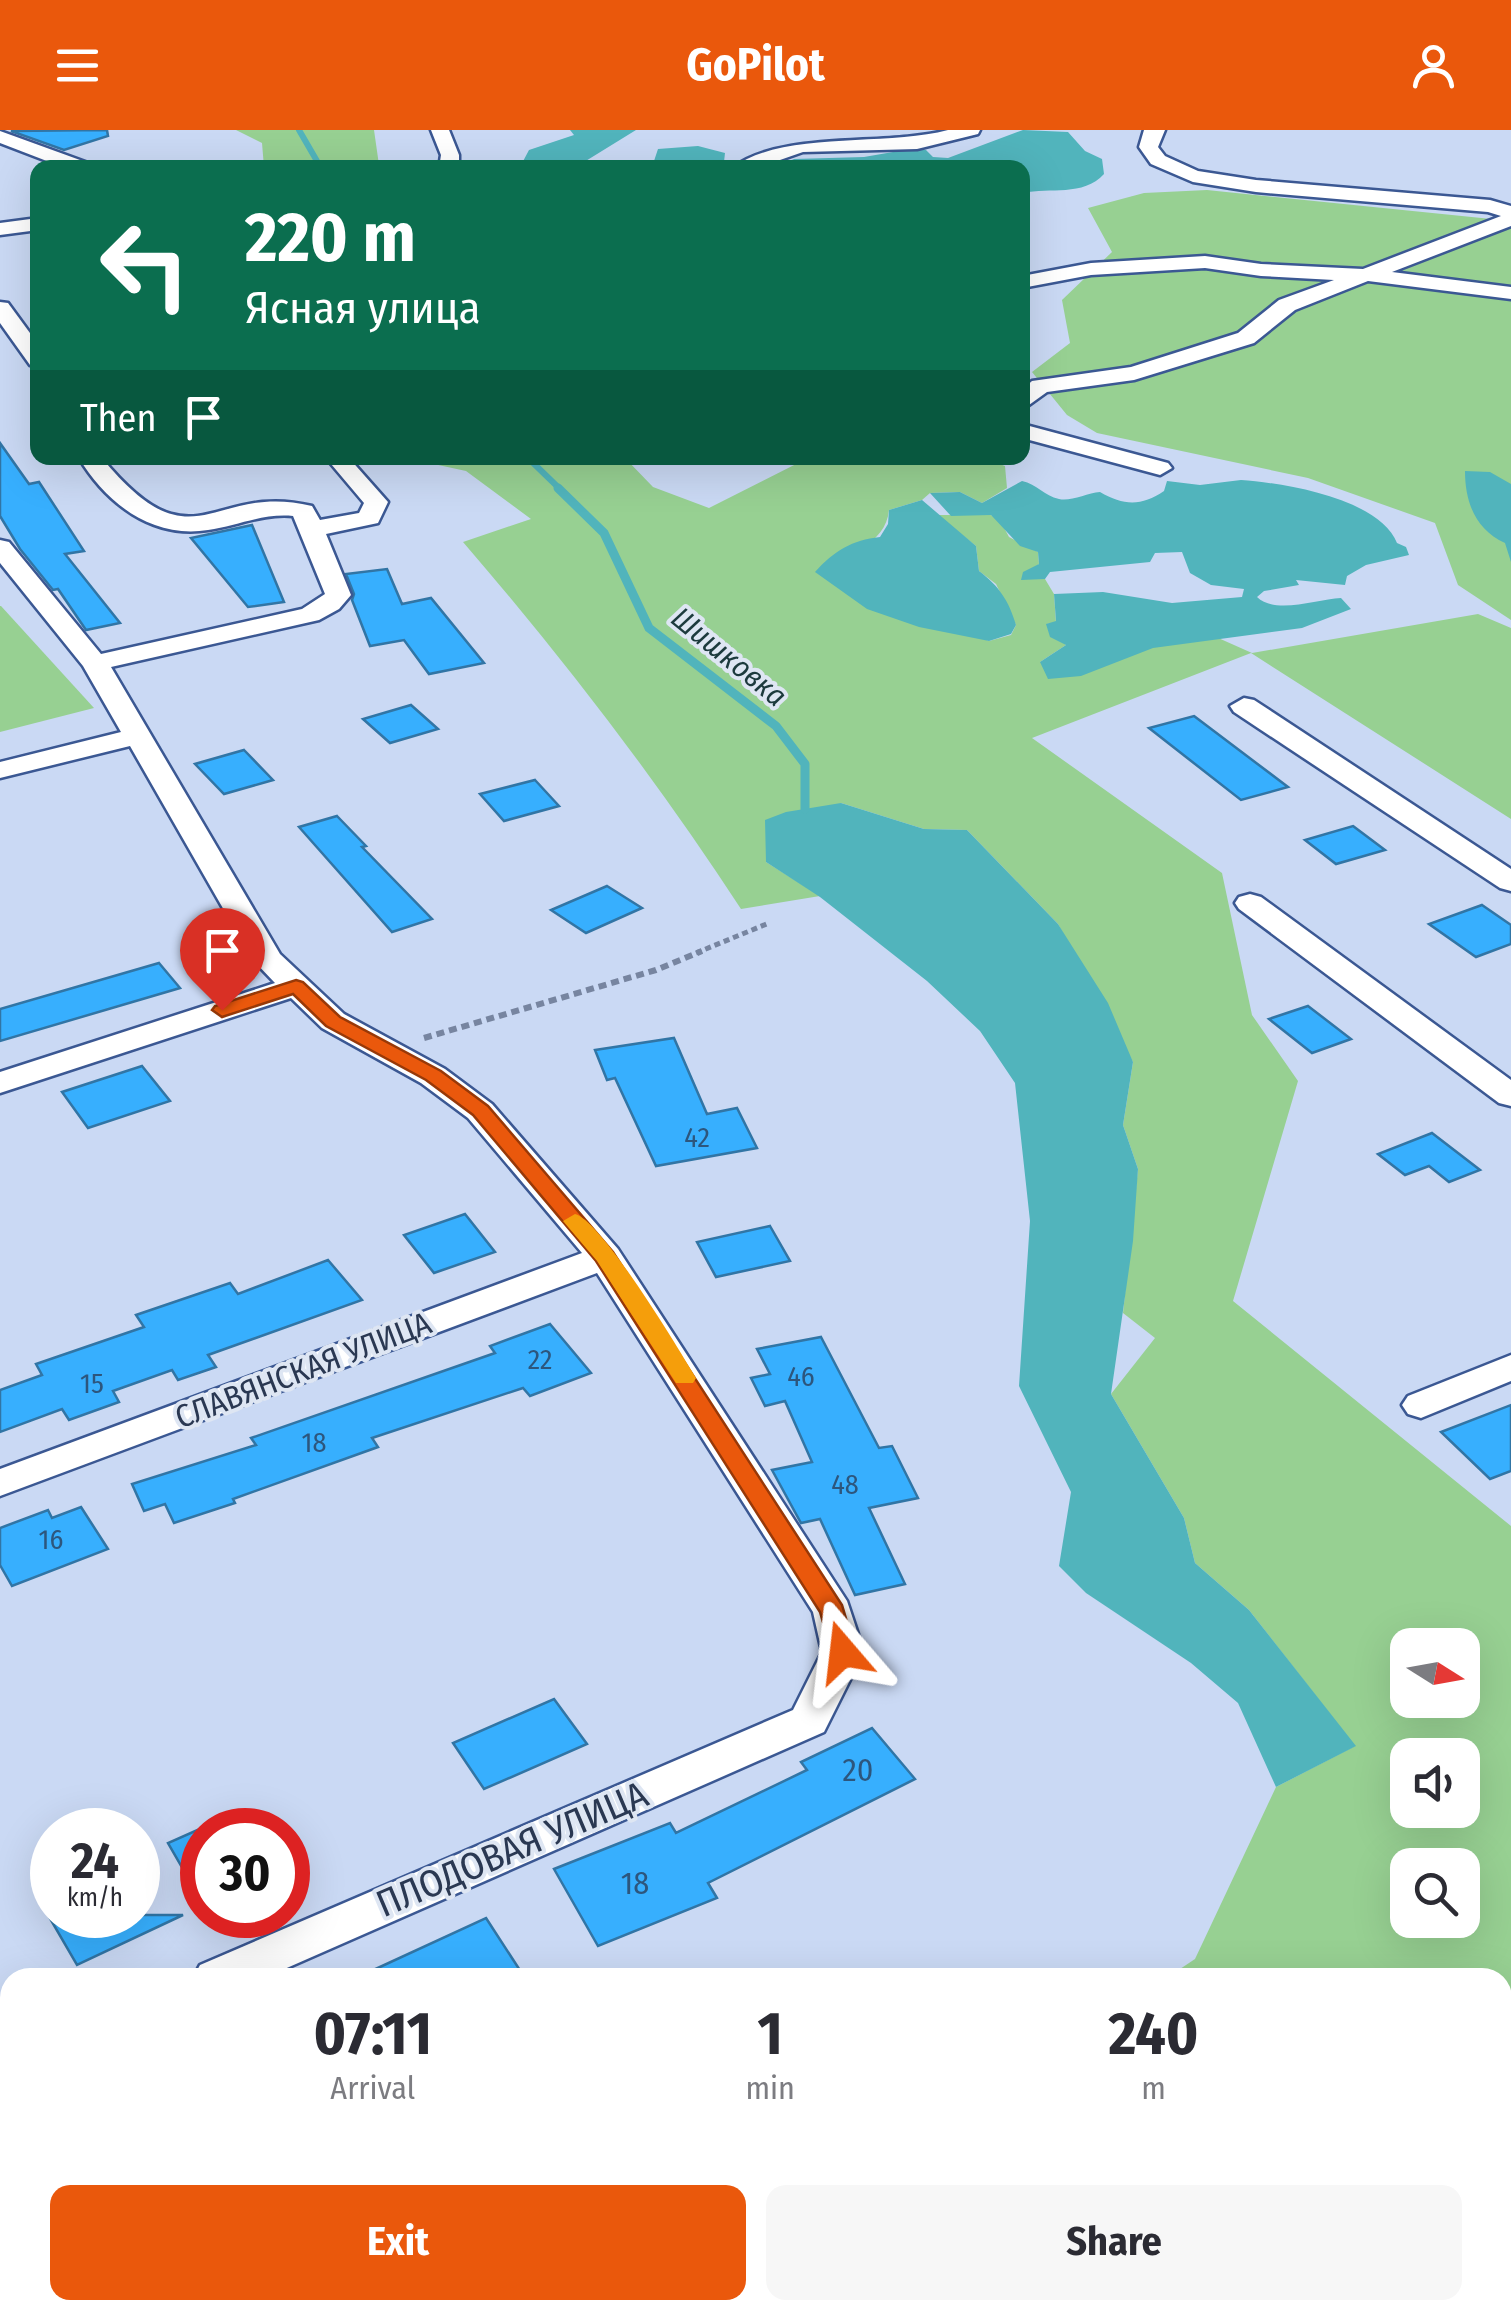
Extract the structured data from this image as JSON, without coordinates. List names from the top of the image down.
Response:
{
  "streets": {
    "street": ["СЛАВЯНСКАЯ УЛИЦА", "ПЛОДОВАЯ УЛИЦА"]
  },
  "crossings": [
    ["СЛАВЯНСКАЯ УЛИЦА", "ПЛОДОВАЯ УЛИЦА"]
  ],
  "water": ["Шишковка"],
  "house_numbers": [
    "42",
    "22",
    "46",
    "15",
    "18",
    "48",
    "16",
    "20",
    "18"
  ],
  "north": "right",
  "page": {
    "header": "GoPilot",
    "turn": ["220 m", "Ясная улица"],
    "then": "Then",
    "speed": "24 km/h",
    "limit": "30",
    "eta": [
      "07:11",
      "Arrival",
      "1",
      "min",
      "240",
      "m"
    ],
    "buttons": ["Exit", "Share"]
  }
}
